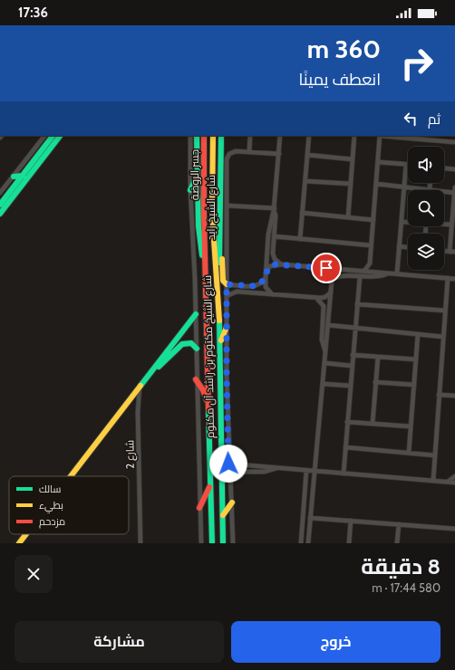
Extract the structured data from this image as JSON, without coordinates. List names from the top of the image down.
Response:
{
  "streets": {
    "main road": ["جسر الروضة", "شارع الشيخ زايد", "شارع الشيخ مكتوم بن راشد آل مكتوم"],
    "street": ["شارع 2"]
  },
  "crossings": [
    ["جسر الروضة", "شارع الشيخ مكتوم بن راشد آل مكتوم"],
    ["شارع الشيخ زايد", "شارع الشيخ مكتوم بن راشد آل مكتوم"]
  ],
  "legend": ["سالك", "بطيء", "مزدحم"],
  "page": {
    "status": "17:36",
    "turn": ["360 m", "انعطف يمينًا"],
    "then": "ثم",
    "heading": ["8 دقيقة", "580 m · 17:44"],
    "buttons": ["خروج", "مشاركة"]
  }
}
